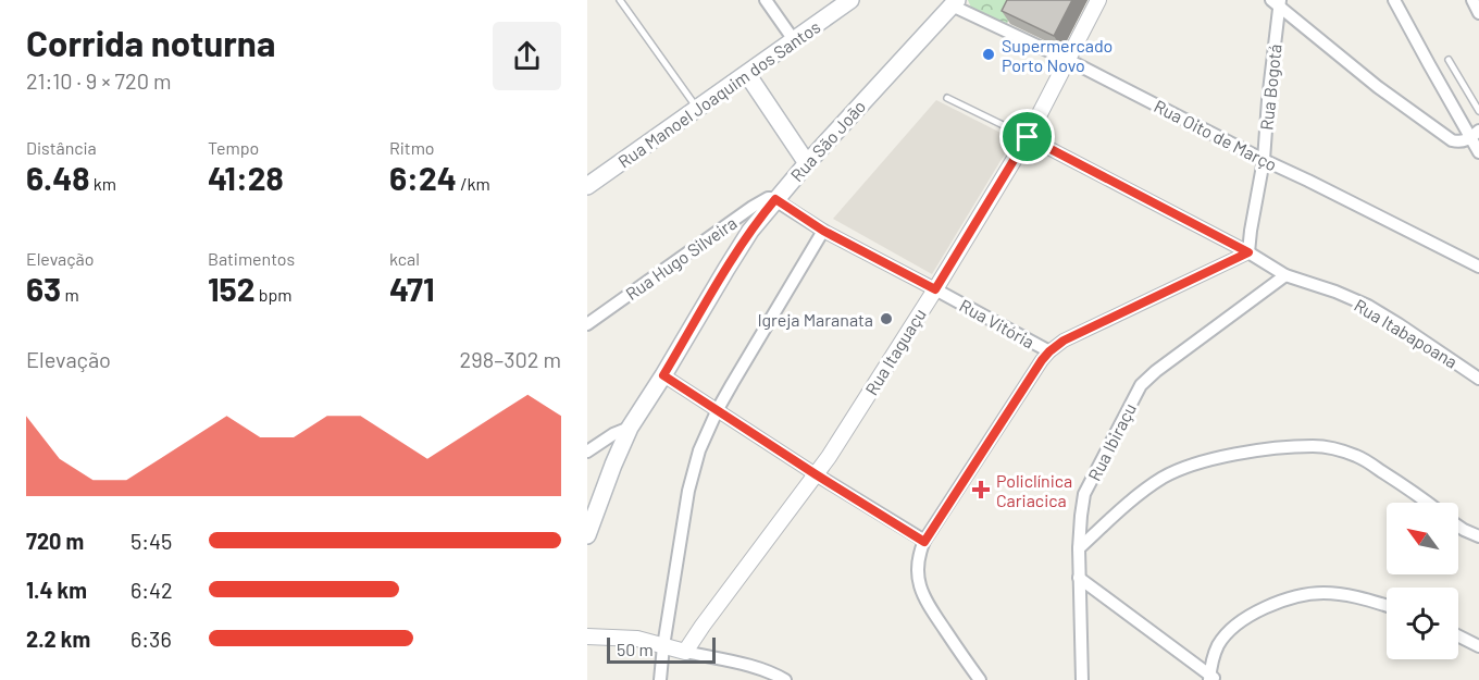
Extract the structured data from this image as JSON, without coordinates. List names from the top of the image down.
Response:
{
  "streets": {
    "main road": ["Rua Manoel Joaquim dos Santos", "Rua São João"],
    "street": [
      "Rua Bogotá",
      "Rua Oito de Março",
      "Rua Hugo Silveira",
      "Rua Vitória",
      "Rua Itabapoana",
      "Rua Itaguaçu",
      "Rua Ibiraçu"
    ]
  },
  "crossings": [
    ["Rua Bogotá", "Rua Oito de Março"],
    ["Rua Bogotá", "Rua Itabapoana"],
    ["Rua Oito de Março", "Rua São João"],
    ["Rua Oito de Março", "Rua Itaguaçu"],
    ["Rua São João", "Rua Hugo Silveira"],
    ["Rua São João", "Rua Vitória"],
    ["Rua Hugo Silveira", "Rua Vitória"],
    ["Rua Vitória", "Rua Itaguaçu"],
    ["Rua Itabapoana", "Rua Itaguaçu"],
    ["Rua Itabapoana", "Rua Ibiraçu"]
  ],
  "places": {
    "other": ["Supermercado Porto Novo", "Igreja Maranata"],
    "health": ["Policlínica Cariacica"]
  },
  "scale_bar": "50 m",
  "north": "top left",
  "page": {
    "heading": ["Corrida noturna", "21:10 · 9 × 720 m"],
    "stats": [
      ["Distância", "6.48 km"],
      ["Tempo", "41:28"],
      ["Ritmo", "6:24 /km"],
      ["Elevação", "63 m"],
      ["Batimentos", "152 bpm"],
      ["kcal", "471"]
    ],
    "chart": ["Elevação", "298–302 m"],
    "list": [
      {
        "name": "720 m",
        "note": "5:45"
      },
      {
        "name": "1.4 km",
        "note": "6:42"
      },
      {
        "name": "2.2 km",
        "note": "6:36"
      }
    ],
    "scale": "50 m"
  }
}
